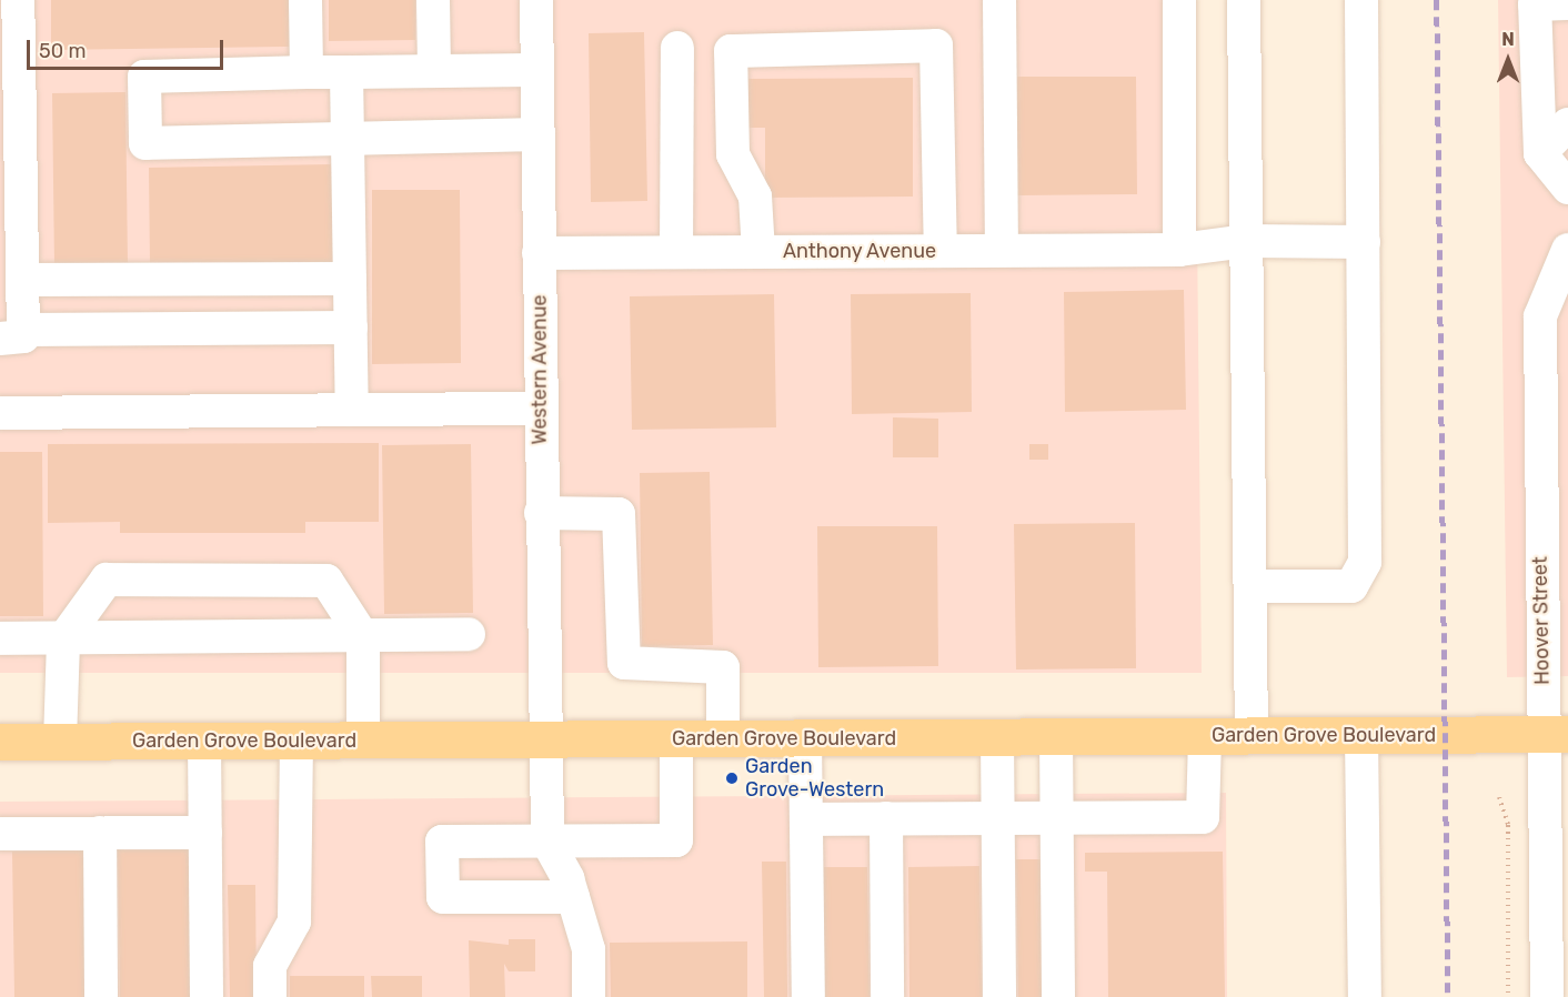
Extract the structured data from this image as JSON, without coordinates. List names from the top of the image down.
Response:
{
  "streets": {
    "main road": ["Garden Grove Boulevard"],
    "street": ["Anthony Avenue", "Western Avenue", "Hoover Street"]
  },
  "crossings": [
    ["Anthony Avenue", "Western Avenue"],
    ["Western Avenue", "Garden Grove Boulevard"],
    ["Hoover Street", "Garden Grove Boulevard"]
  ],
  "places": ["Garden Grove-Western"],
  "scale_bar": "50 m",
  "north": "top"
}
